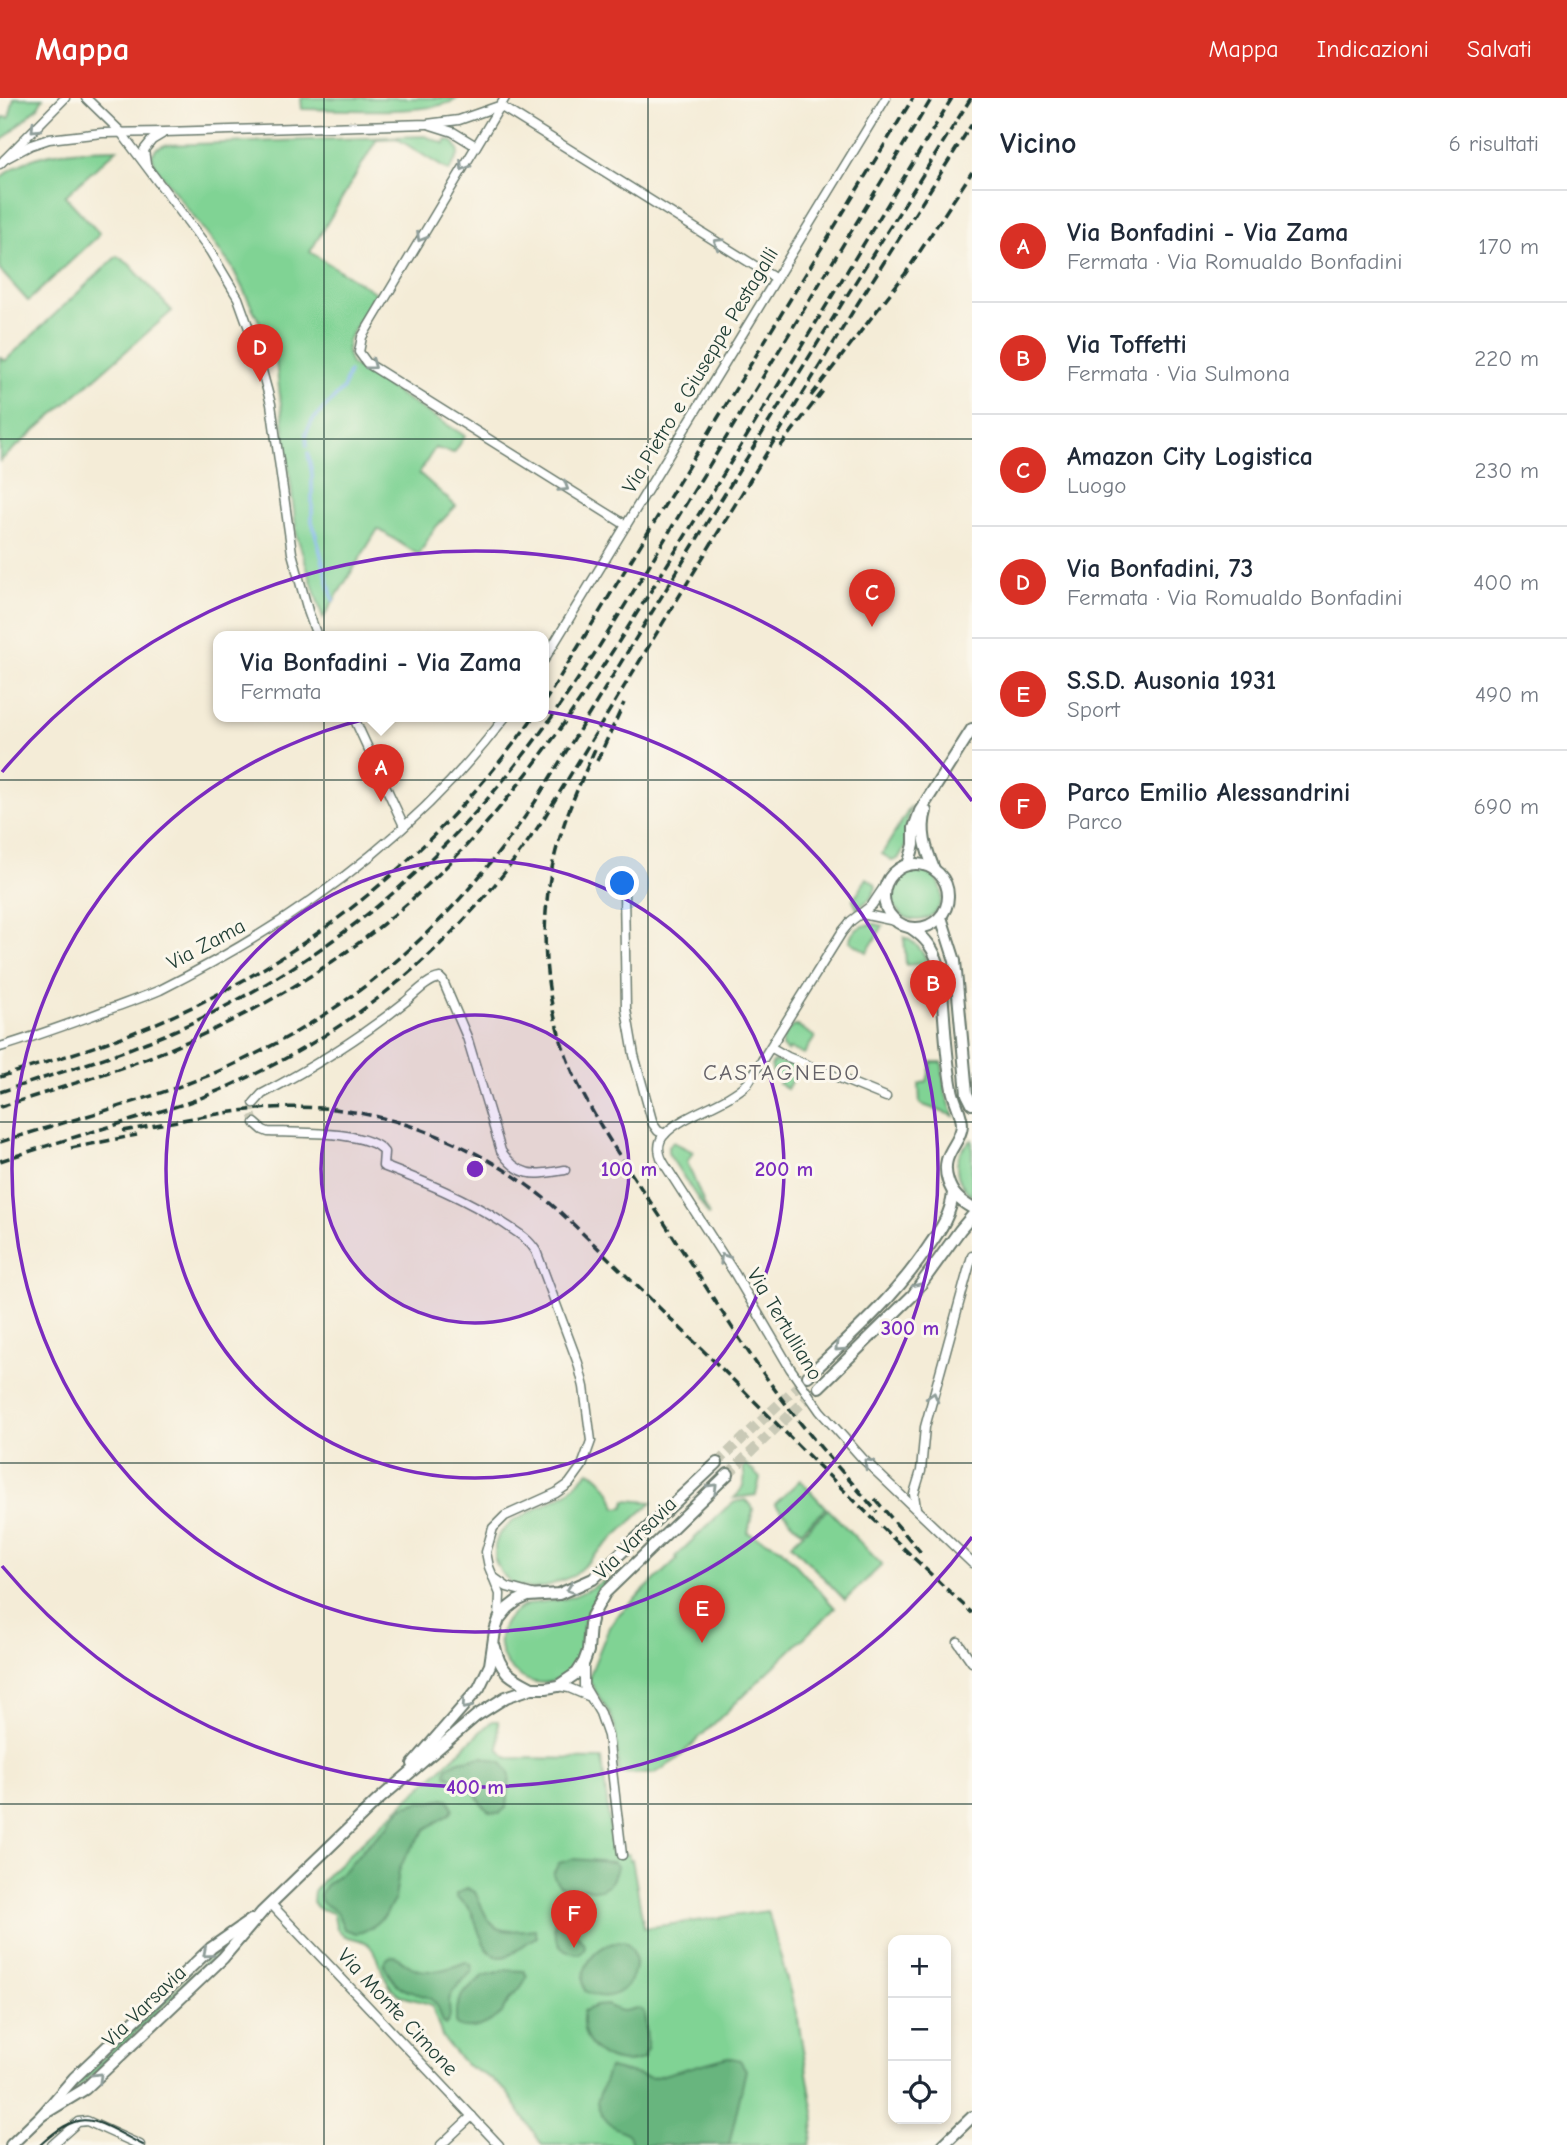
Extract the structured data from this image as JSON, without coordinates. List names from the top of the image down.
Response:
{
  "streets": {
    "street": [
      "Via Pietro e Giuseppe Pestagalli",
      "Via Zama",
      "Via Tertulliano",
      "Via Varsavia",
      "Via Monte Cimone"
    ]
  },
  "crossings": [
    ["Via Varsavia", "Via Monte Cimone"]
  ],
  "one_way": ["Via Tertulliano"],
  "districts": ["CASTAGNEDO"],
  "page": {
    "header": "Mappa",
    "nav": ["Mappa", "Indicazioni", "Salvati"],
    "heading": ["Vicino", "6 risultati"],
    "list": [
      {
        "mark": "A",
        "name": "Via Bonfadini - Via Zama",
        "note": "Fermata · Via Romualdo Bonfadini",
        "value": "170 m"
      },
      {
        "mark": "B",
        "name": "Via Toffetti",
        "note": "Fermata · Via Sulmona",
        "value": "220 m"
      },
      {
        "mark": "C",
        "name": "Amazon City Logistica",
        "note": "Luogo",
        "value": "230 m"
      },
      {
        "mark": "D",
        "name": "Via Bonfadini, 73",
        "note": "Fermata · Via Romualdo Bonfadini",
        "value": "400 m"
      },
      {
        "mark": "E",
        "name": "S.S.D. Ausonia 1931",
        "note": "Sport",
        "value": "490 m"
      },
      {
        "mark": "F",
        "name": "Parco Emilio Alessandrini",
        "note": "Parco",
        "value": "690 m"
      }
    ],
    "pins": [
      "D",
      "C",
      "A",
      "B",
      "E",
      "F"
    ],
    "popup": ["Via Bonfadini - Via Zama", "Fermata"],
    "map_buttons": ["+", "−"]
  },
  "rings": [
    "100 m",
    "200 m",
    "300 m",
    "400 m"
  ]
}
